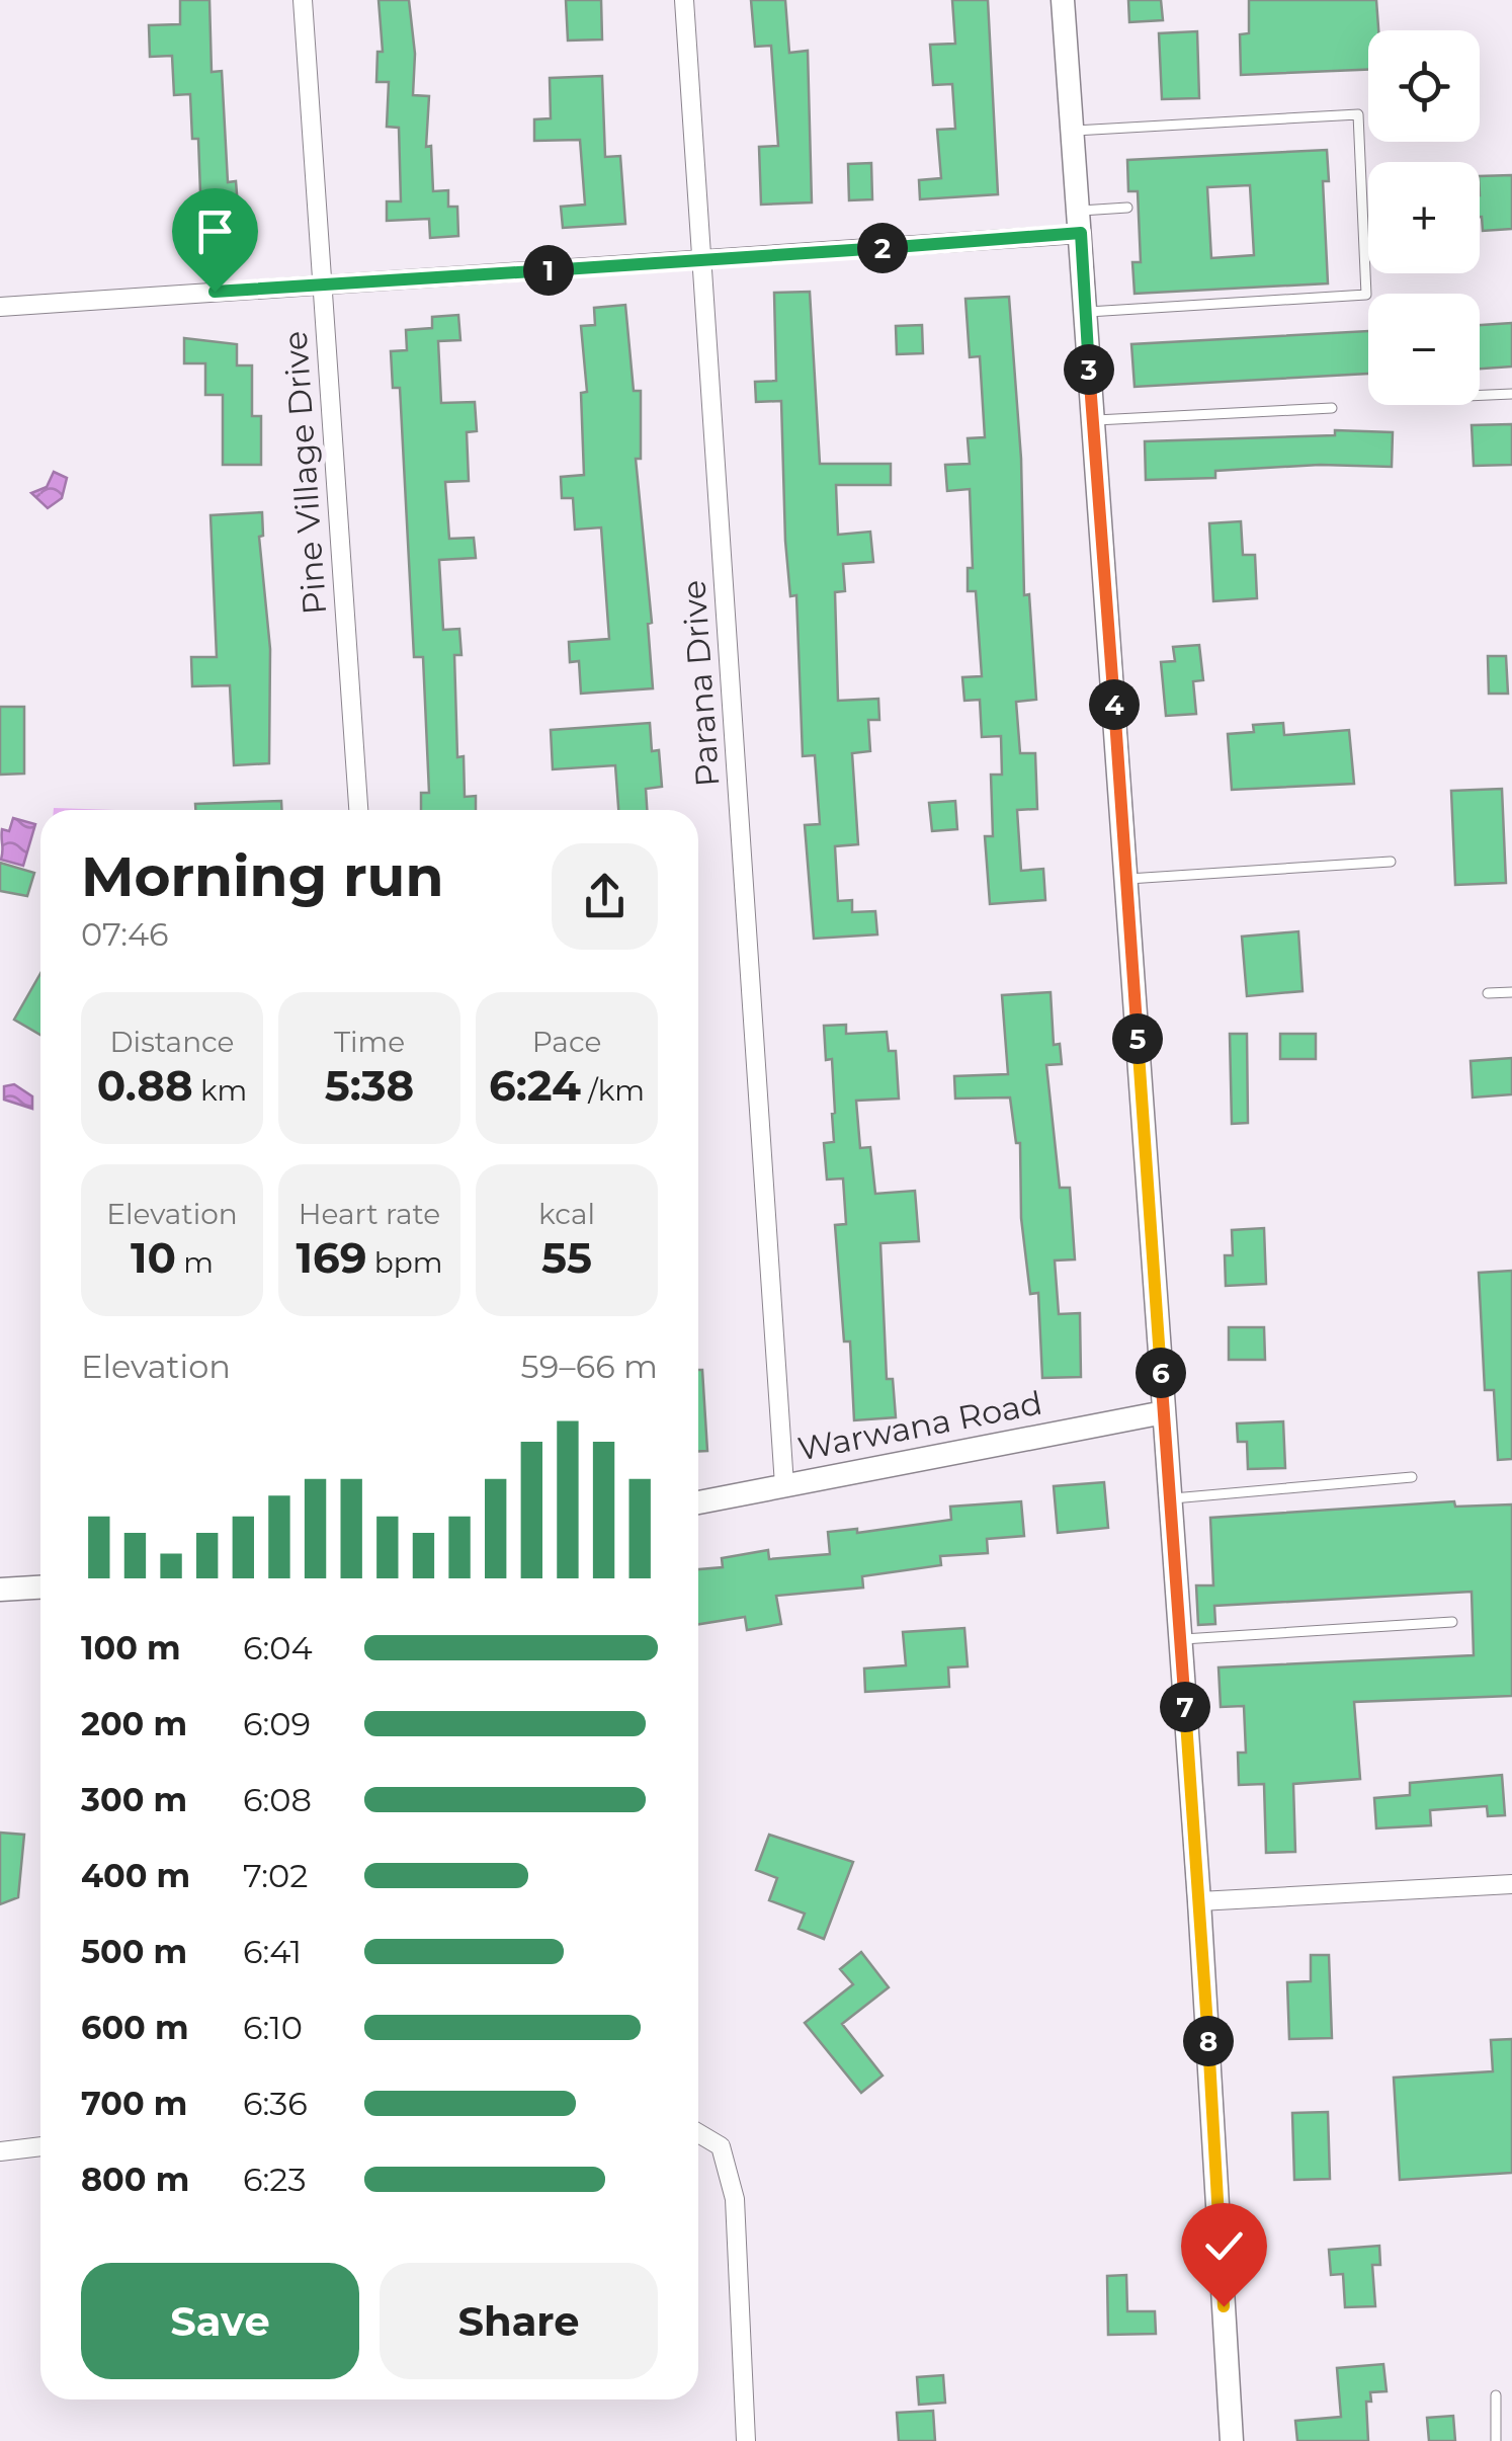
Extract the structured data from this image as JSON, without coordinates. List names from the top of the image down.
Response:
{
  "streets": {
    "street": ["Pine Village Drive", "Parana Drive", "Warwana Road"]
  },
  "crossings": [
    ["Parana Drive", "Warwana Road"]
  ],
  "page": {
    "map_buttons": ["+", "−"],
    "pins": [
      "2",
      "1",
      "3",
      "4",
      "5",
      "6",
      "7",
      "8"
    ],
    "heading": ["Morning run", "07:46"],
    "stats": [
      ["Distance", "0.88 km"],
      ["Time", "5:38"],
      ["Pace", "6:24 /km"],
      ["Elevation", "10 m"],
      ["Heart rate", "169 bpm"],
      ["kcal", "55"]
    ],
    "chart": ["Elevation", "59–66 m"],
    "list": [
      {
        "name": "100 m",
        "note": "6:04"
      },
      {
        "name": "200 m",
        "note": "6:09"
      },
      {
        "name": "300 m",
        "note": "6:08"
      },
      {
        "name": "400 m",
        "note": "7:02"
      },
      {
        "name": "500 m",
        "note": "6:41"
      },
      {
        "name": "600 m",
        "note": "6:10"
      },
      {
        "name": "700 m",
        "note": "6:36"
      },
      {
        "name": "800 m",
        "note": "6:23"
      }
    ],
    "buttons": ["Save", "Share"]
  }
}
